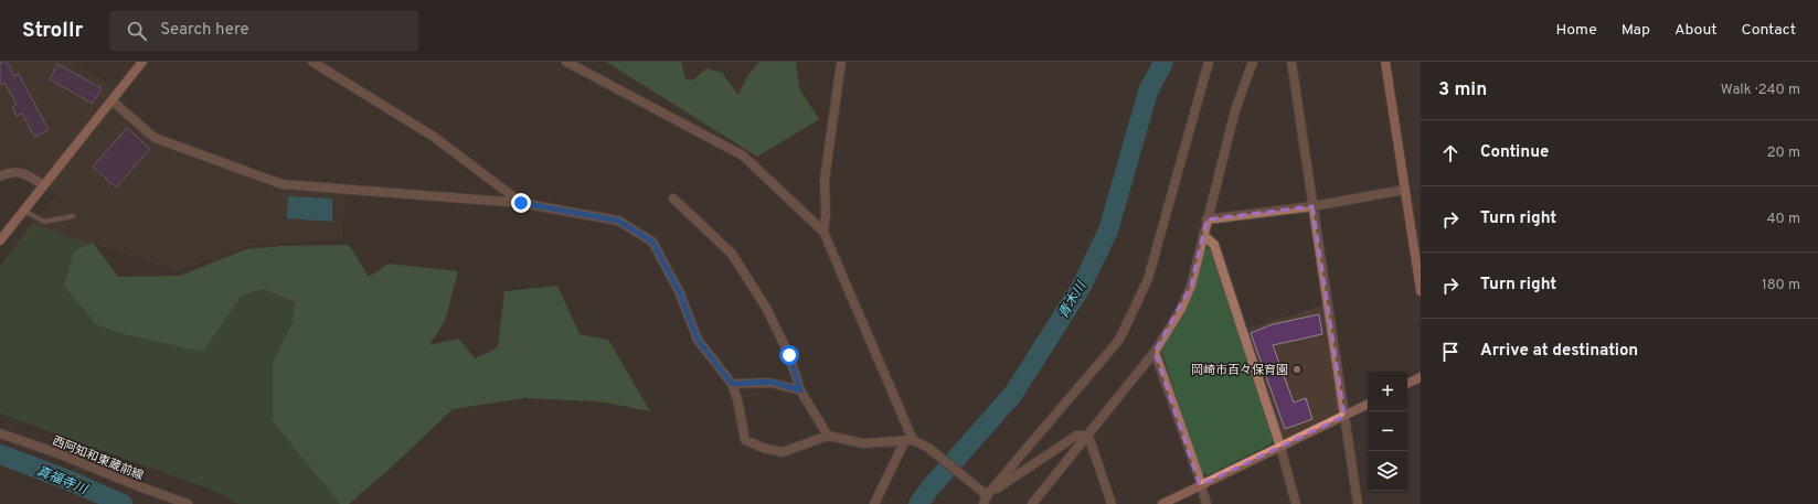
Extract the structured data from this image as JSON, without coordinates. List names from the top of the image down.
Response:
{
  "streets": {
    "street": ["西阿知和東蔵前線"]
  },
  "water": ["青木川", "真福寺川"],
  "places": ["岡崎市百々保育園"],
  "page": {
    "header": "Strollr",
    "search": "Search here",
    "nav": [
      "Home",
      "Map",
      "About",
      "Contact"
    ],
    "heading": ["3 min", "Walk · 240 m"],
    "list": [
      ["Continue", "20 m"],
      ["Turn right", "40 m"],
      ["Turn right", "180 m"],
      "Arrive at destination"
    ],
    "map_buttons": ["+", "−"]
  }
}
